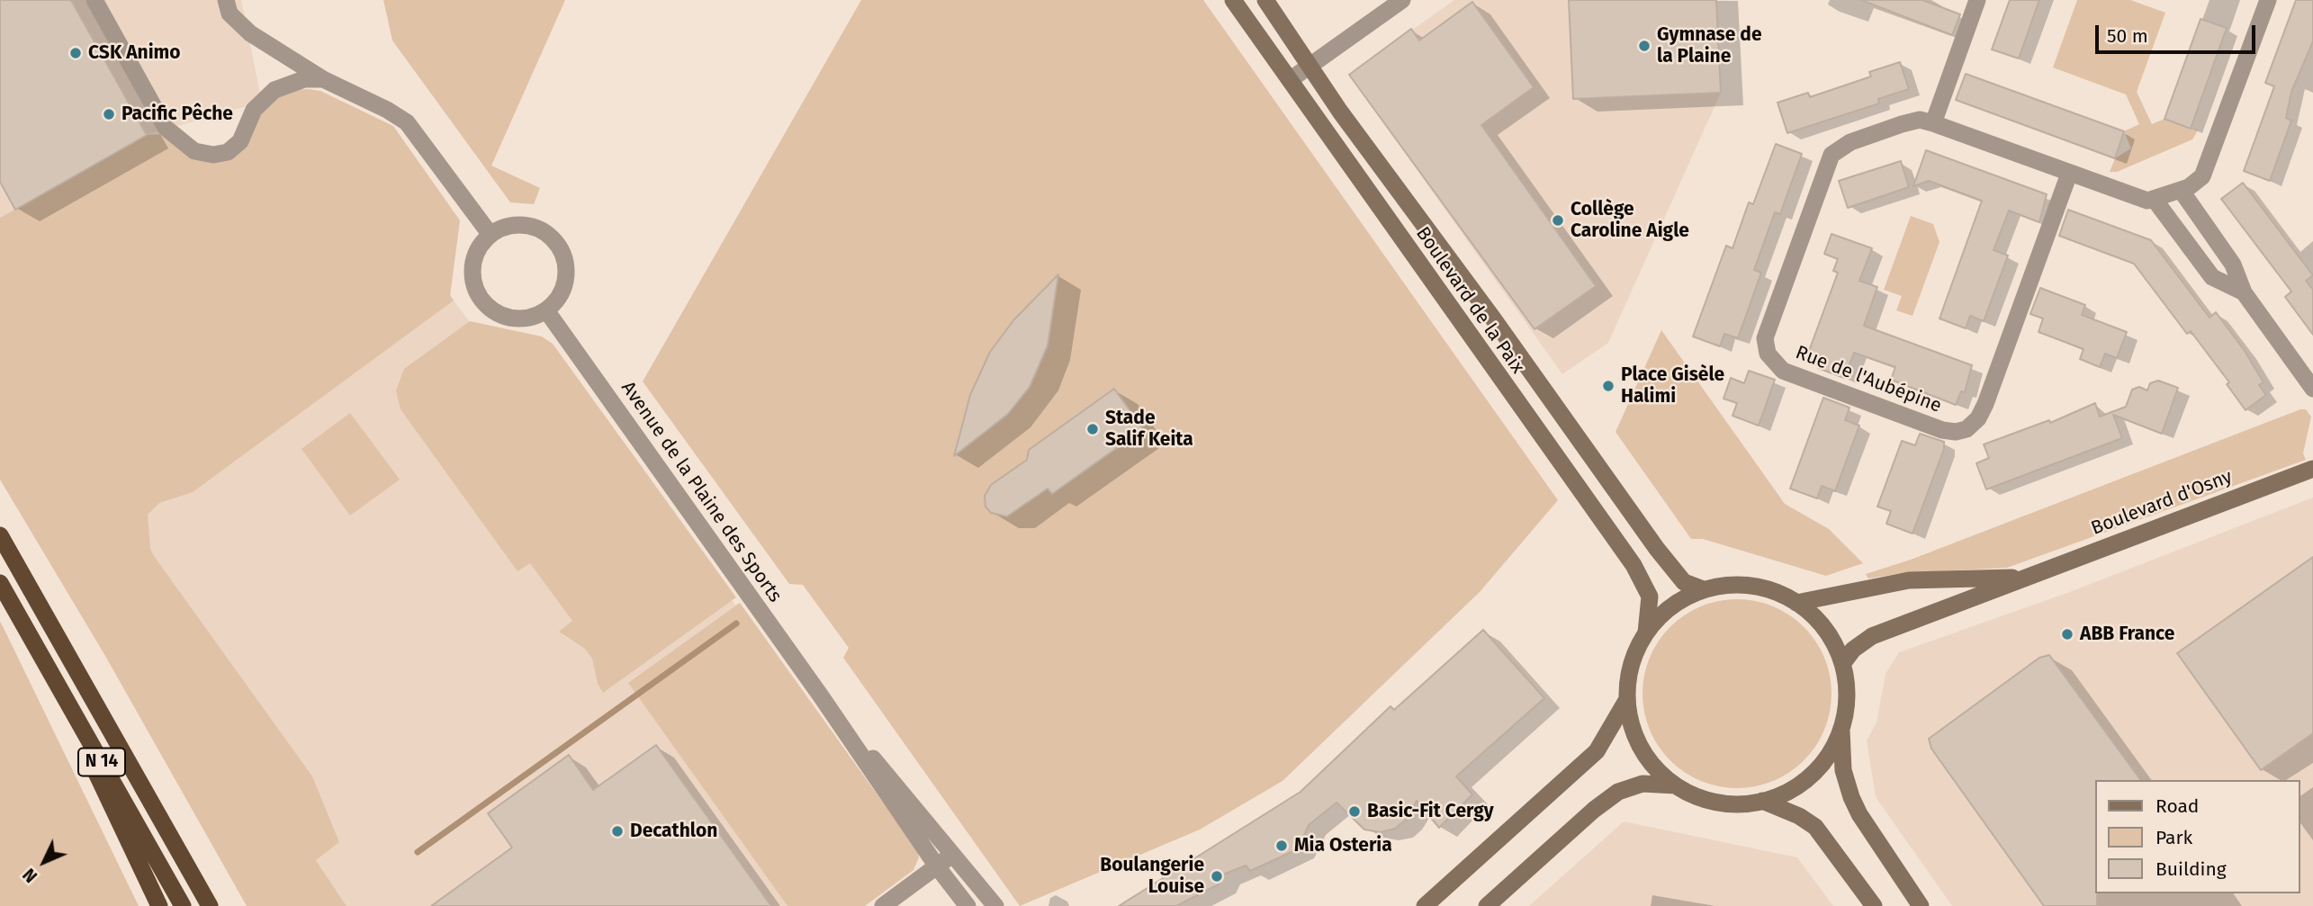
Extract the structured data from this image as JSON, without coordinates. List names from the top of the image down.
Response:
{
  "streets": {
    "highway": ["N 14"],
    "main road": ["Boulevard de la Paix", "Boulevard d'Osny"],
    "street": ["Rue de l'Aubépine", "Avenue de la Plaine des Sports"]
  },
  "crossings": [
    ["Boulevard de la Paix", "Boulevard d'Osny"]
  ],
  "places": [
    "Gymnase de la Plaine",
    "CSK Animo",
    "Pacific Pêche",
    "Collège Caroline Aigle",
    "Place Gisèle Halimi",
    "Stade Salif Keita",
    "ABB France",
    "Basic-Fit Cergy",
    "Decathlon",
    "Mia Osteria",
    "Boulangerie Louise"
  ],
  "legend": ["Road", "Park", "Building"],
  "scale_bar": "50 m",
  "north": "bottom left"
}
